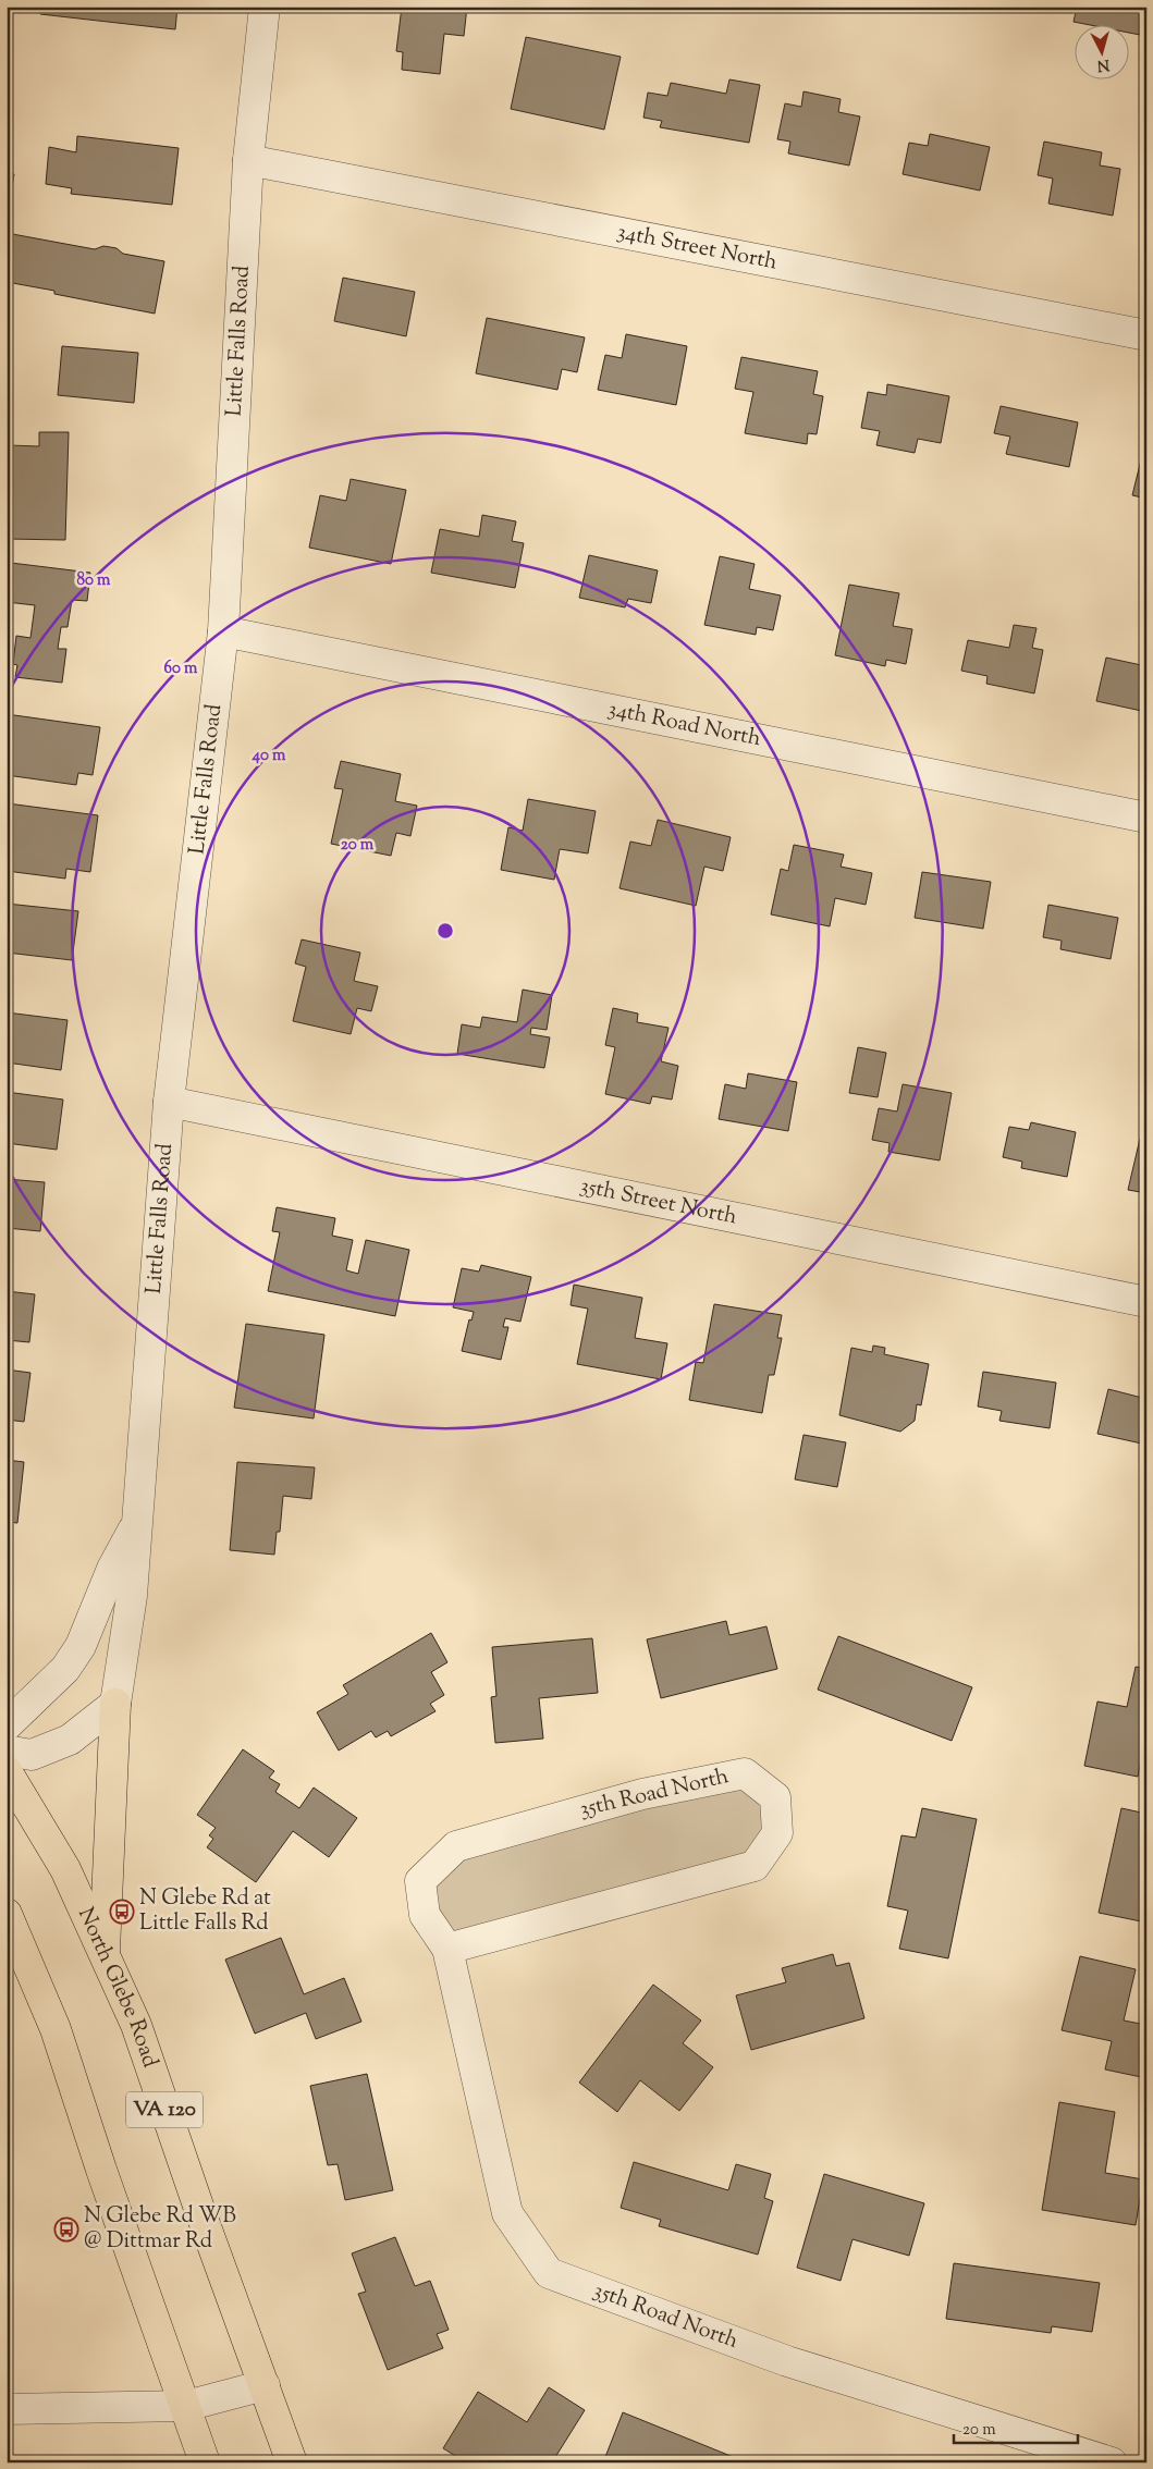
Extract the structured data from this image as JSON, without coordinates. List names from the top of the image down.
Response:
{
  "streets": {
    "main road": ["North Glebe Road", "VA 120"],
    "street": [
      "34th Street North",
      "Little Falls Road",
      "34th Road North",
      "35th Street North",
      "35th Road North"
    ]
  },
  "crossings": [
    ["34th Street North", "Little Falls Road"],
    ["Little Falls Road", "34th Road North"],
    ["Little Falls Road", "35th Street North"]
  ],
  "places": {
    "bus stop": ["N Glebe Rd at Little Falls Rd", "N Glebe Rd WB @ Dittmar Rd"]
  },
  "scale_bar": "20 m",
  "north": "bottom",
  "rings": [
    "80 m",
    "60 m",
    "40 m",
    "20 m"
  ]
}
